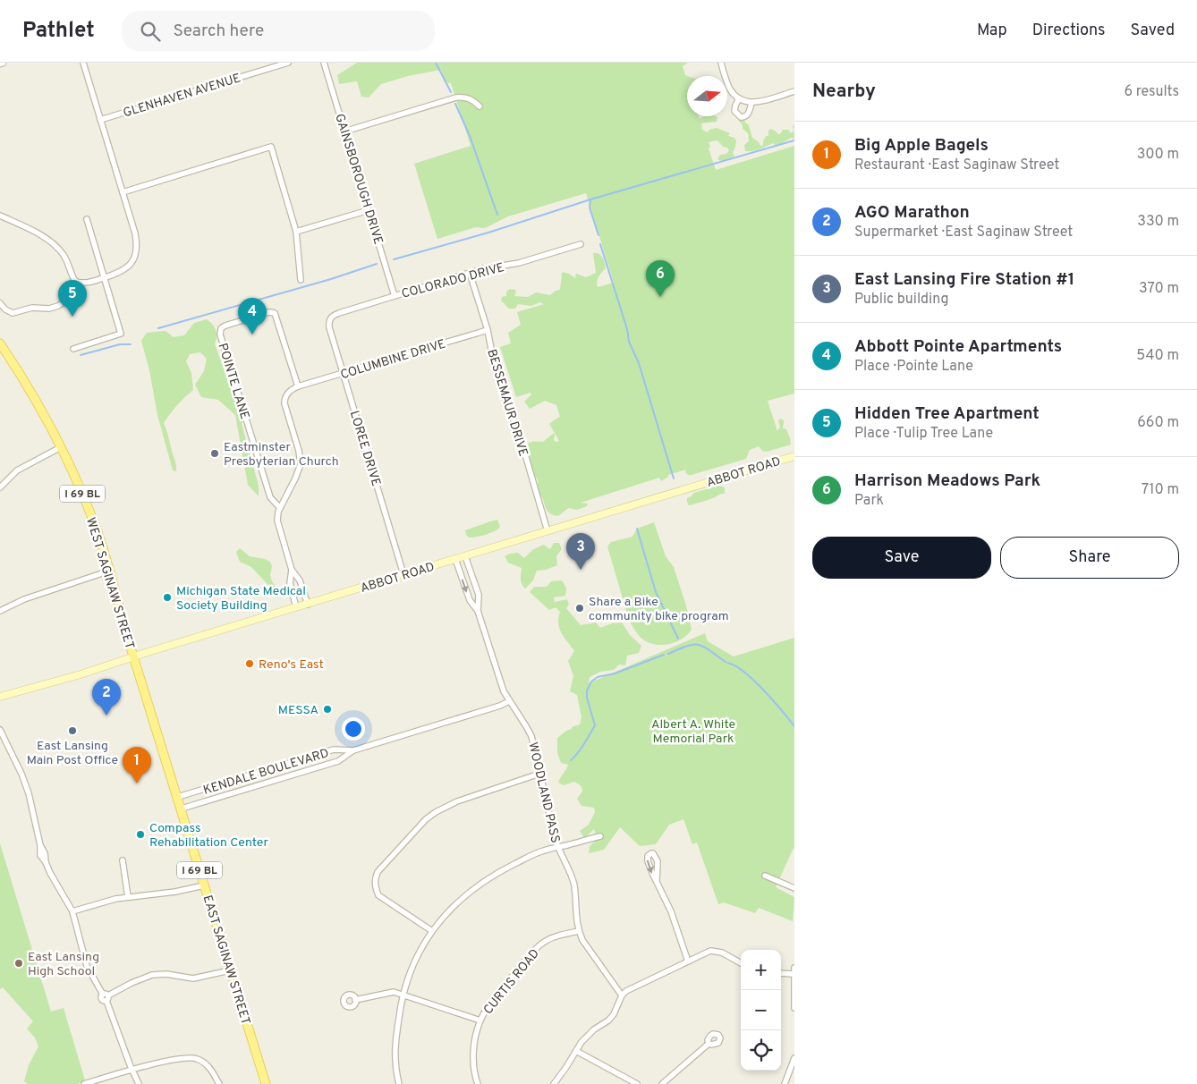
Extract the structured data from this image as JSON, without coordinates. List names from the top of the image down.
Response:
{
  "streets": {
    "main road": [
      "ABBOT ROAD",
      "I 69 BL",
      "WEST SAGINAW STREET",
      "EAST SAGINAW STREET"
    ],
    "street": [
      "GLENHAVEN AVENUE",
      "GAINSBOROUGH DRIVE",
      "COLORADO DRIVE",
      "COLUMBINE DRIVE",
      "POINTE LANE",
      "BESSEMAUR DRIVE",
      "LOREE DRIVE",
      "KENDALE BOULEVARD",
      "WOODLAND PASS",
      "CURTIS ROAD"
    ]
  },
  "crossings": [
    ["GAINSBOROUGH DRIVE", "COLORADO DRIVE"],
    ["COLORADO DRIVE", "BESSEMAUR DRIVE"],
    ["COLORADO DRIVE", "LOREE DRIVE"],
    ["COLUMBINE DRIVE", "POINTE LANE"],
    ["COLUMBINE DRIVE", "BESSEMAUR DRIVE"],
    ["COLUMBINE DRIVE", "LOREE DRIVE"],
    ["BESSEMAUR DRIVE", "ABBOT ROAD"],
    ["LOREE DRIVE", "ABBOT ROAD"],
    ["ABBOT ROAD", "WEST SAGINAW STREET"],
    ["ABBOT ROAD", "WOODLAND PASS"],
    ["ABBOT ROAD", "EAST SAGINAW STREET"],
    ["WEST SAGINAW STREET", "EAST SAGINAW STREET"],
    ["KENDALE BOULEVARD", "WOODLAND PASS"],
    ["KENDALE BOULEVARD", "EAST SAGINAW STREET"],
    ["WOODLAND PASS", "CURTIS ROAD"]
  ],
  "parks": ["Albert A. White Memorial Park"],
  "places": [
    "Eastminster Presbyterian Church",
    "Michigan State Medical Society Building",
    "Share a Bike community bike program",
    "Reno's East",
    "MESSA",
    "East Lansing Main Post Office",
    "Compass Rehabilitation Center",
    "East Lansing High School"
  ],
  "north": "right",
  "page": {
    "header": "Pathlet",
    "search": "Search here",
    "nav": ["Map", "Directions", "Saved"],
    "heading": ["Nearby", "6 results"],
    "list": [
      {
        "mark": "1",
        "name": "Big Apple Bagels",
        "note": "Restaurant · East Saginaw Street",
        "value": "300 m"
      },
      {
        "mark": "2",
        "name": "AGO Marathon",
        "note": "Supermarket · East Saginaw Street",
        "value": "330 m"
      },
      {
        "mark": "3",
        "name": "East Lansing Fire Station #1",
        "note": "Public building",
        "value": "370 m"
      },
      {
        "mark": "4",
        "name": "Abbott Pointe Apartments",
        "note": "Place · Pointe Lane",
        "value": "540 m"
      },
      {
        "mark": "5",
        "name": "Hidden Tree Apartment",
        "note": "Place · Tulip Tree Lane",
        "value": "660 m"
      },
      {
        "mark": "6",
        "name": "Harrison Meadows Park",
        "note": "Park",
        "value": "710 m"
      }
    ],
    "pins": [
      "6",
      "5",
      "4",
      "3",
      "2",
      "1"
    ],
    "buttons": ["Save", "Share"],
    "map_buttons": ["+", "−"]
  }
}
